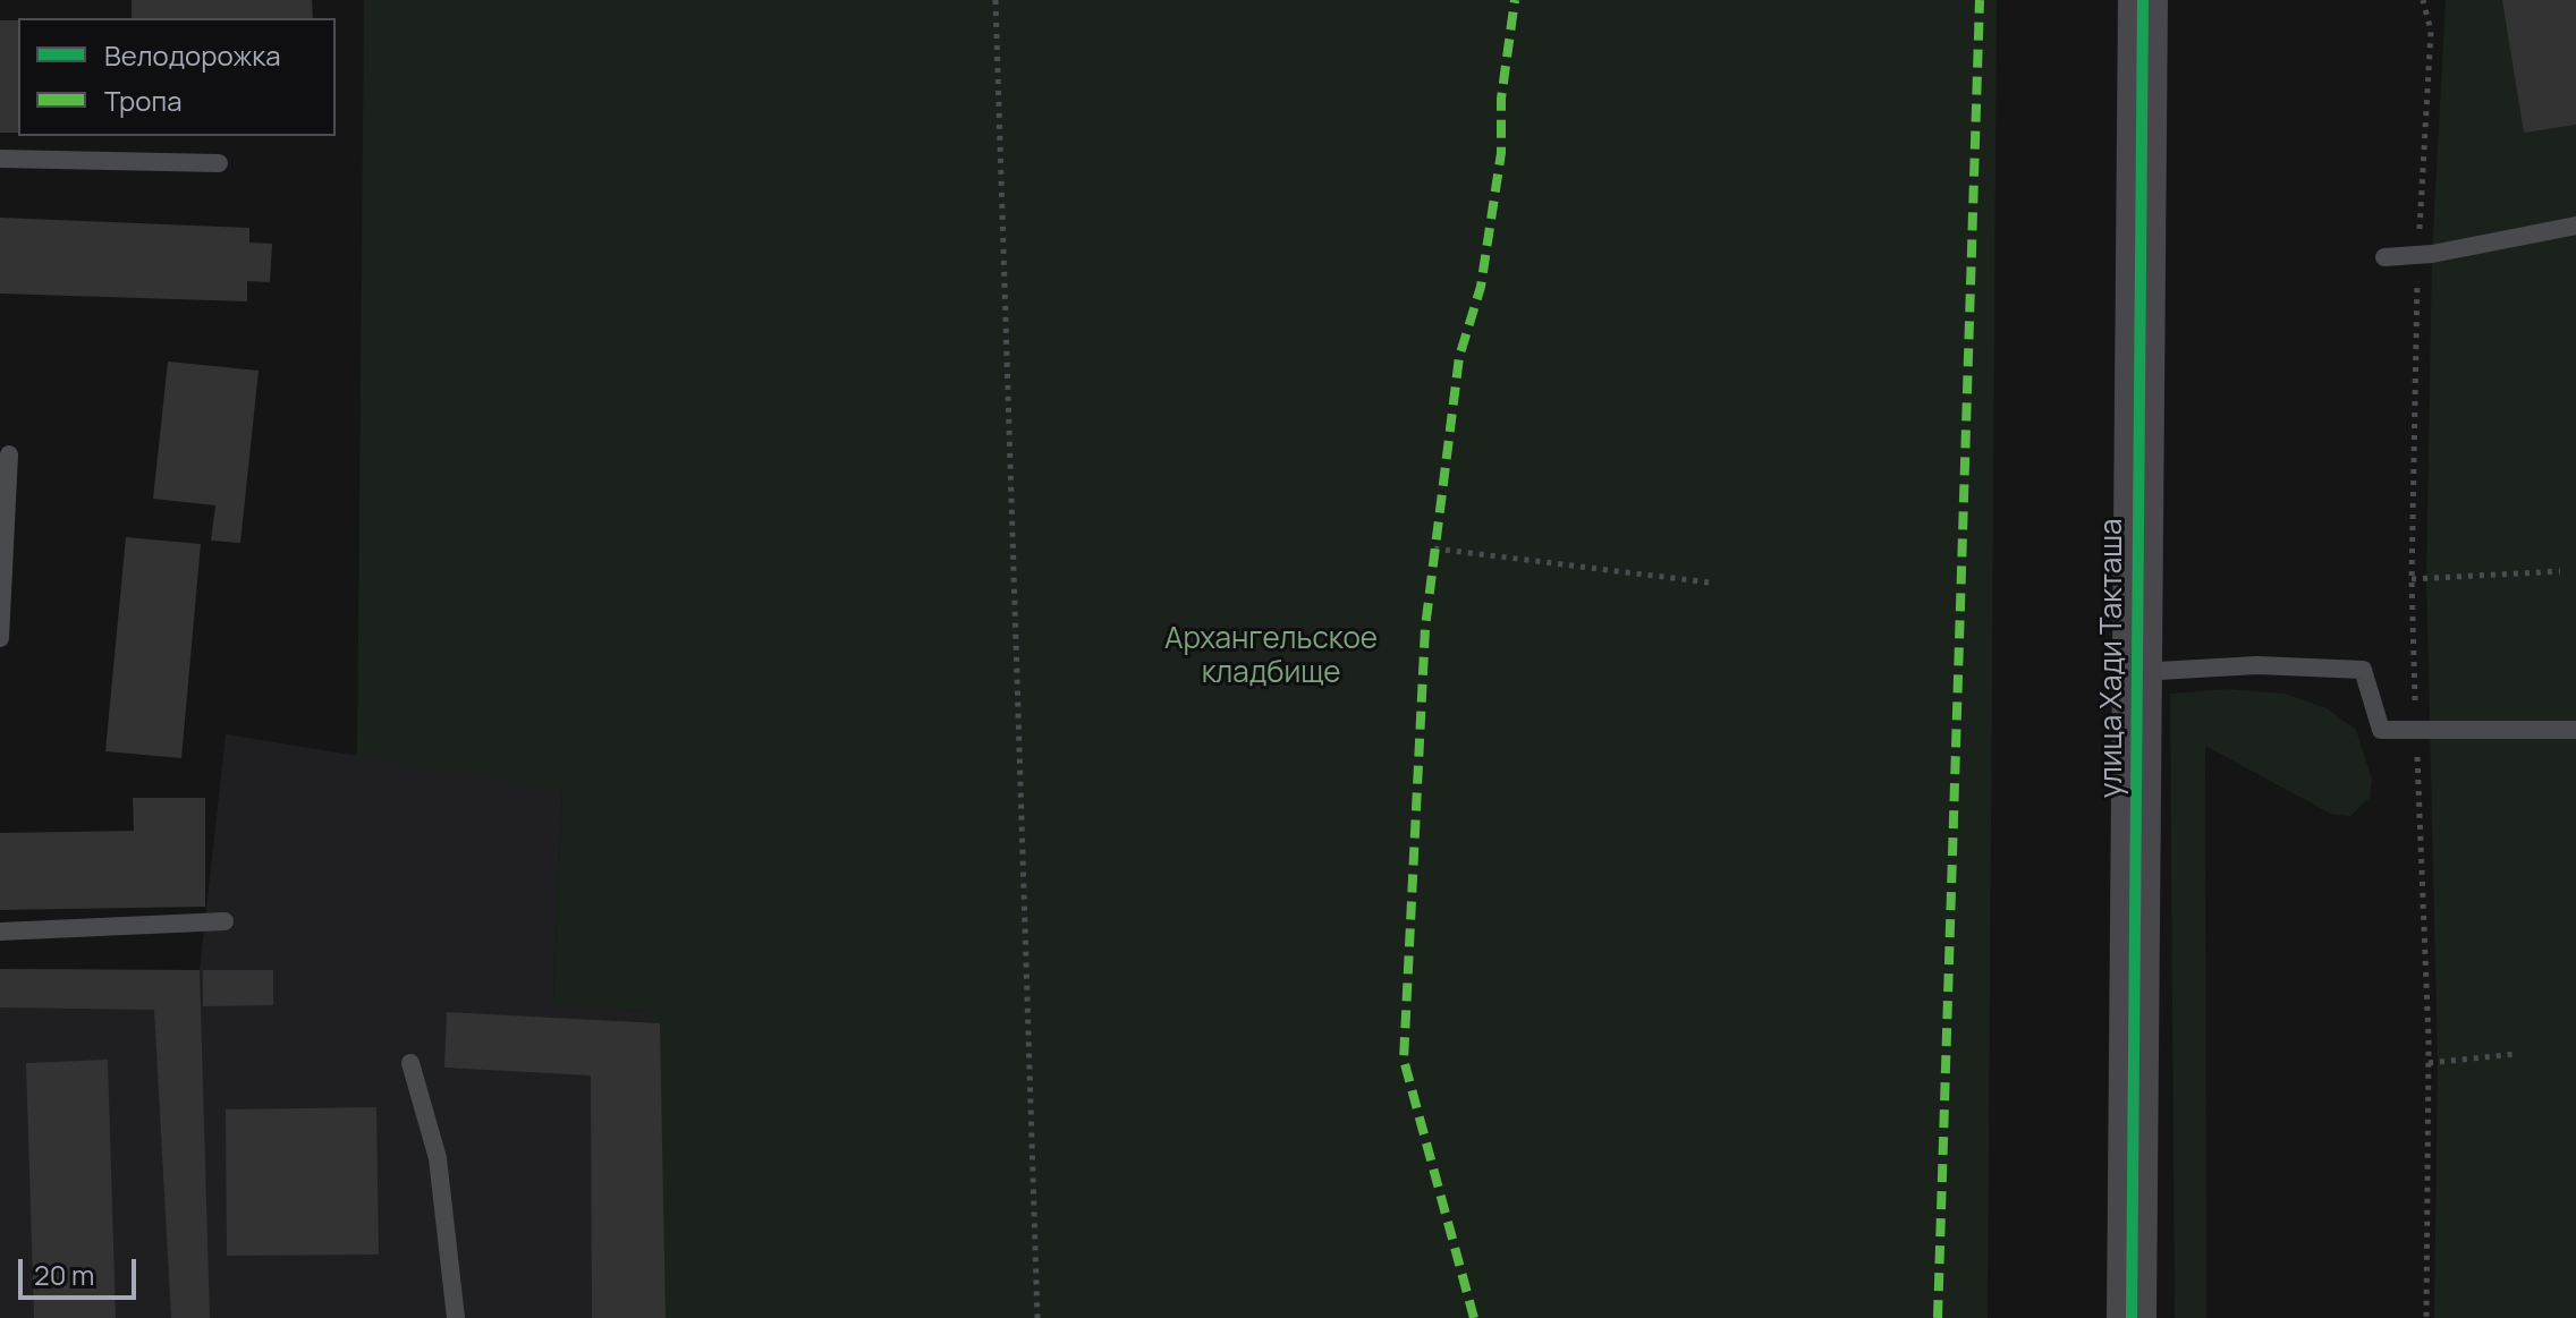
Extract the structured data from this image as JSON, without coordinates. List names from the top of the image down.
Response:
{
  "streets": {
    "street": ["улица Хади Такташа"]
  },
  "parks": ["Архангельское кладбище"],
  "legend": ["Велодорожка", "Тропа"],
  "scale_bar": "20 m"
}
